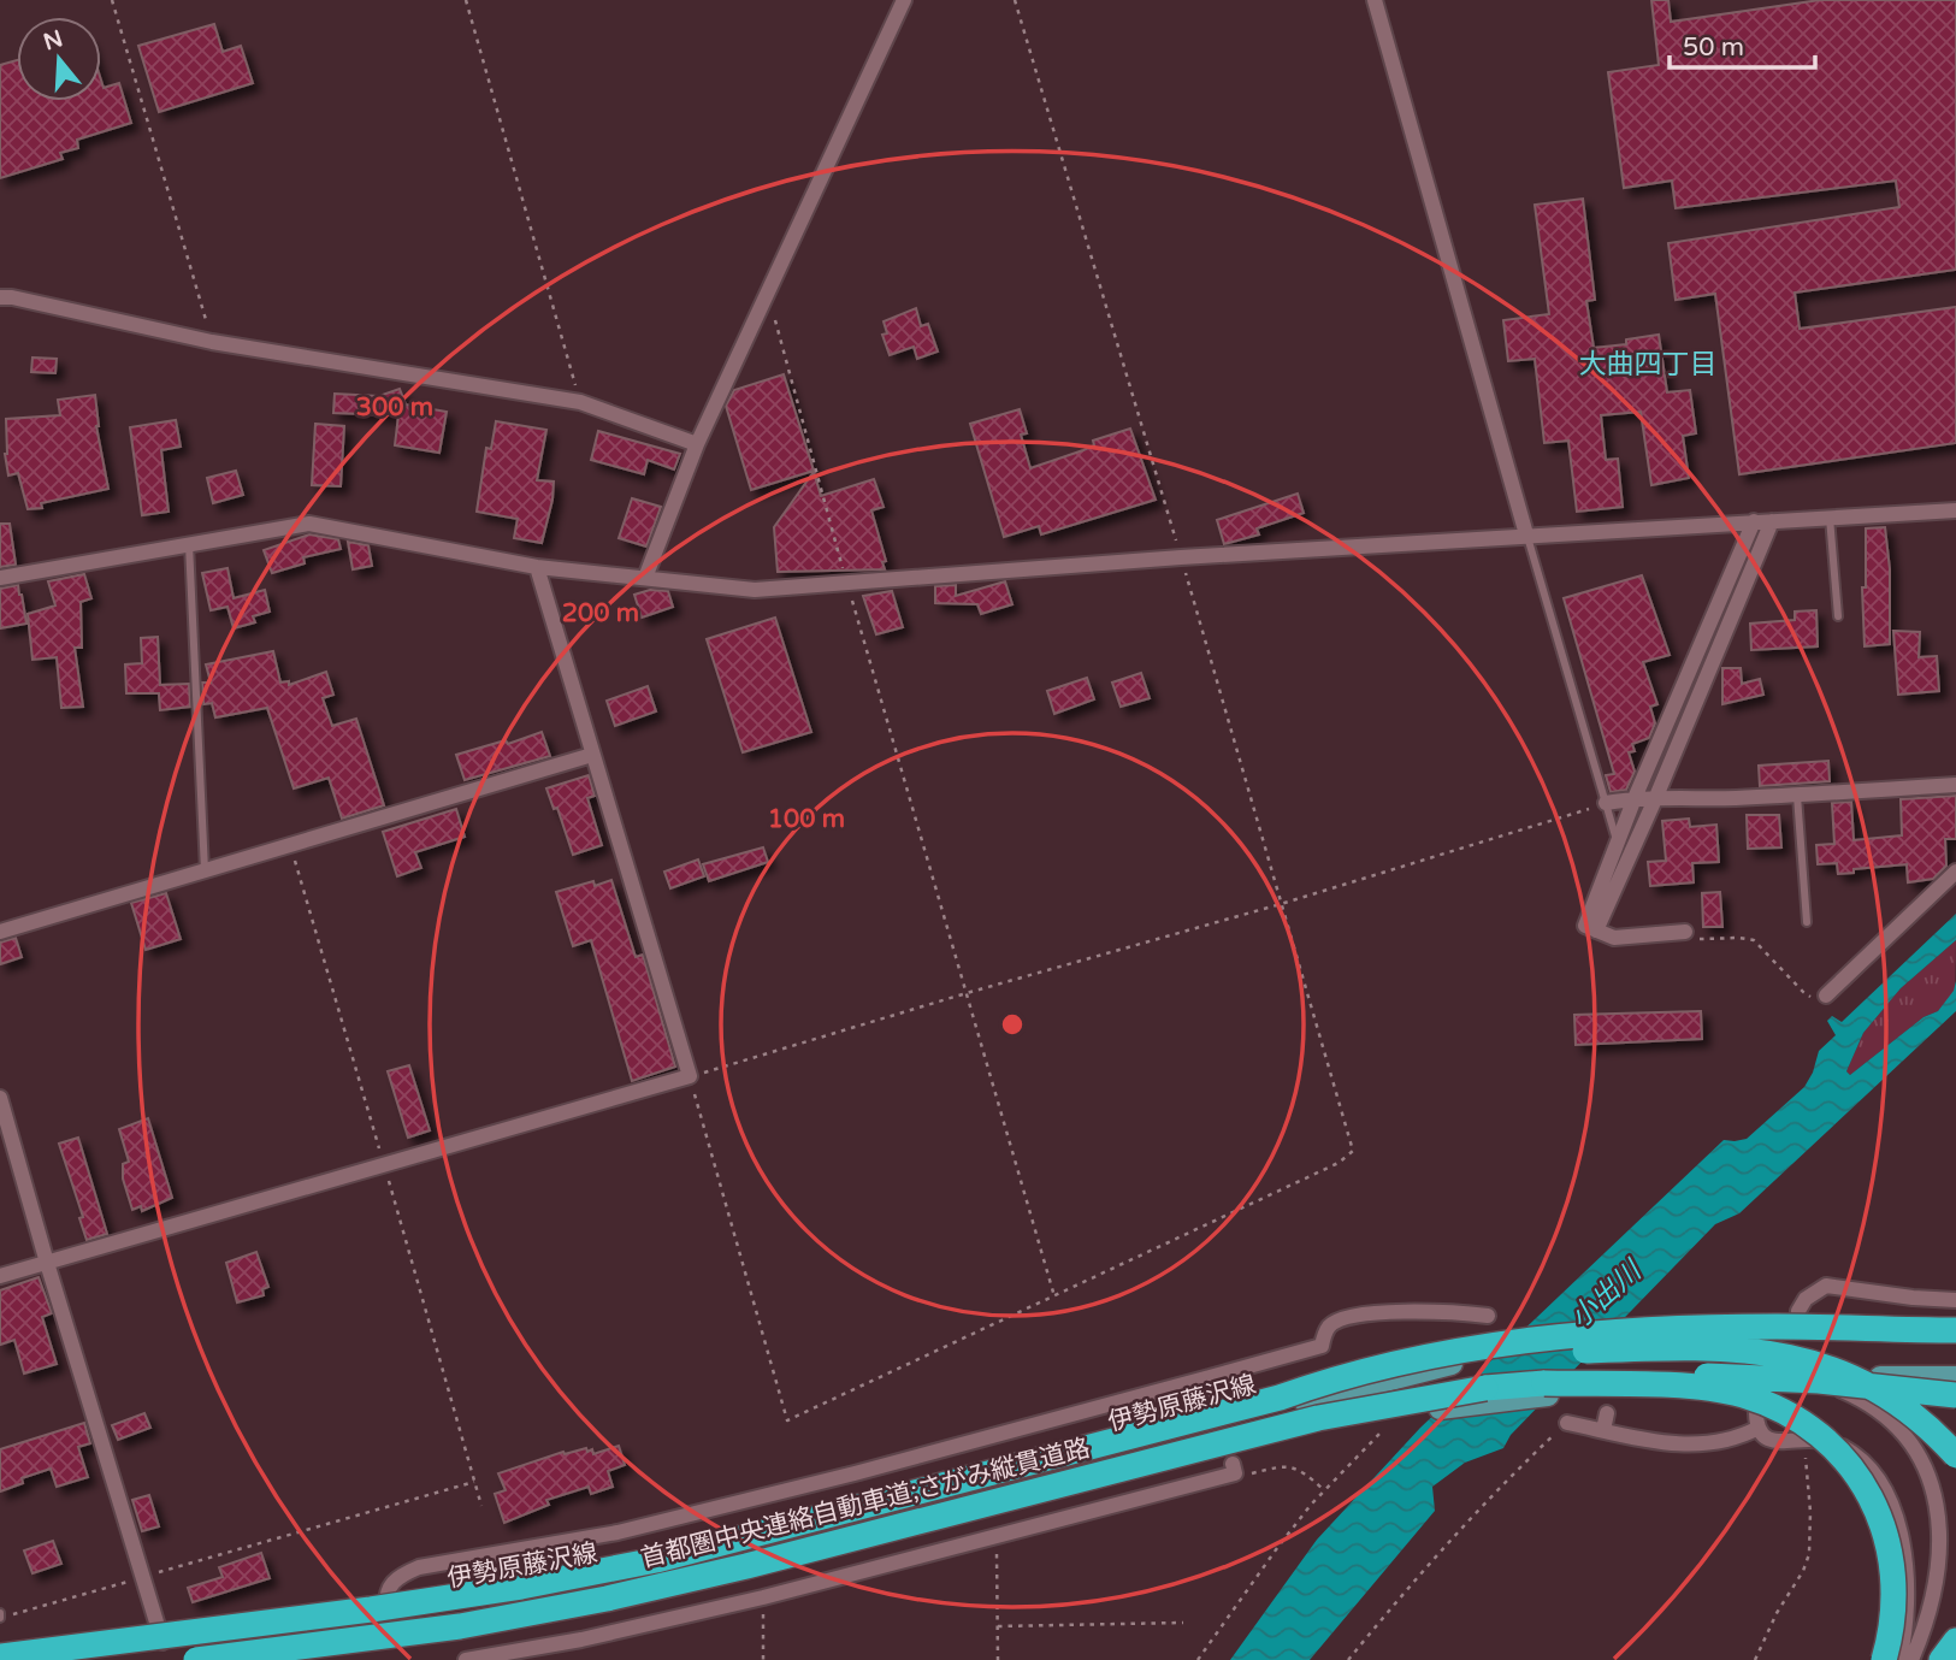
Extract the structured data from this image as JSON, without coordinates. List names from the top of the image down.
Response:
{
  "streets": {
    "highway": ["首都圏中央連絡自動車道;さがみ縦貫道路"],
    "main road": ["伊勢原藤沢線"]
  },
  "districts": ["大曲四丁目"],
  "water": ["小出川"],
  "scale_bar": "50 m",
  "north": "top",
  "rings": ["300 m", "200 m", "100 m"]
}
